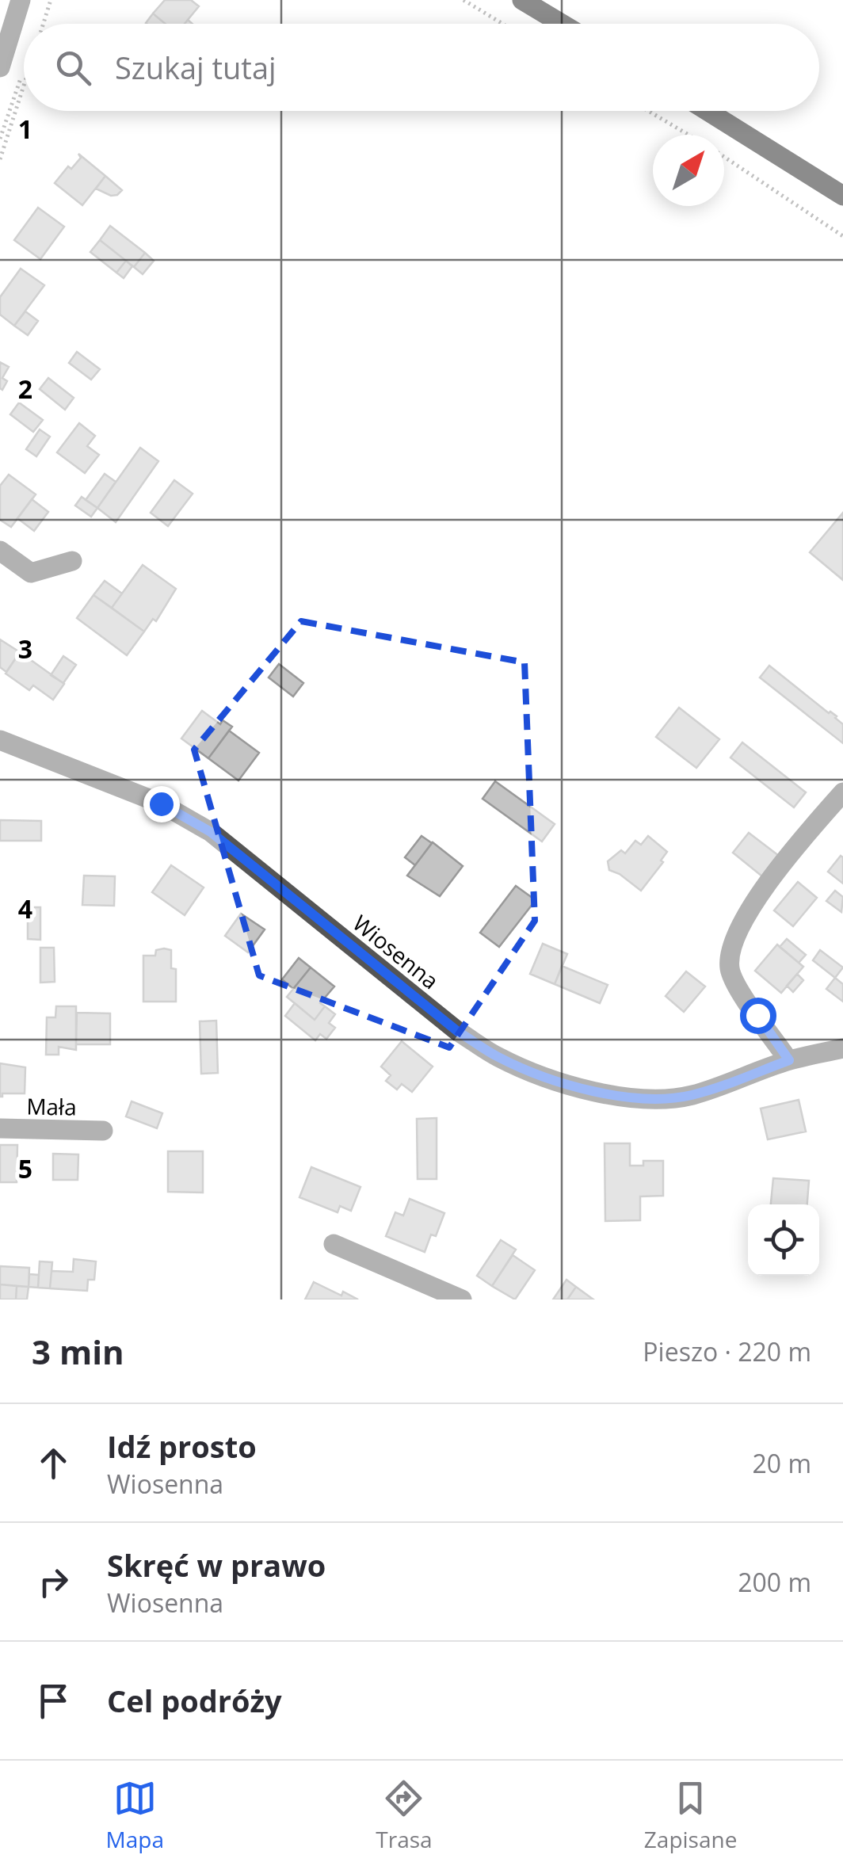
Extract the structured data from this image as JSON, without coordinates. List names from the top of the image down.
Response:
{
  "streets": {
    "street": ["Wiosenna", "Mała"]
  },
  "north": "top right",
  "page": {
    "search": "Szukaj tutaj",
    "heading": ["3 min", "Pieszo · 220 m"],
    "list": [
      ["Idź prosto", "Wiosenna", "20 m"],
      ["Skręć w prawo", "Wiosenna", "200 m"],
      "Cel podróży"
    ],
    "nav": ["Mapa", "Trasa", "Zapisane"]
  },
  "grid": {
    "rows": [
      "1",
      "2",
      "3",
      "4",
      "5"
    ]
  }
}
